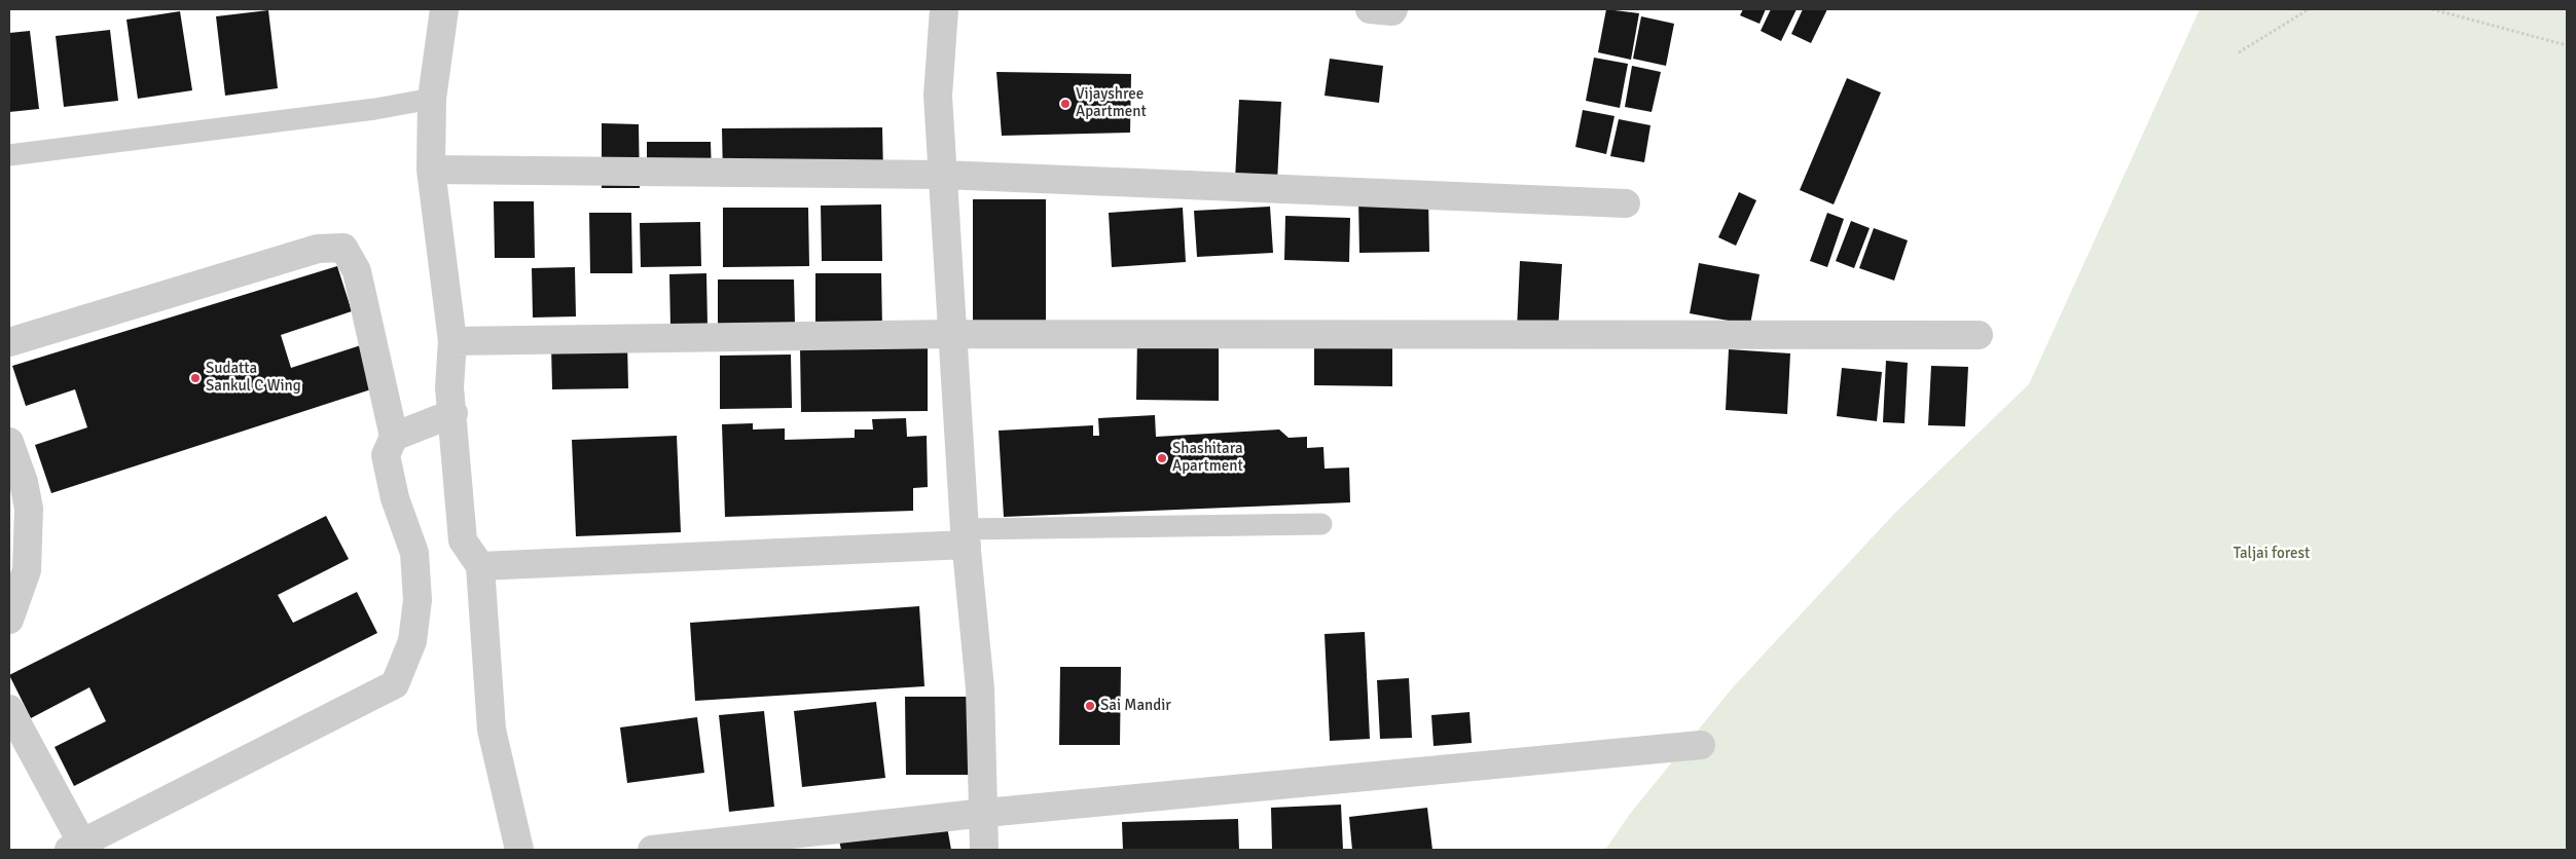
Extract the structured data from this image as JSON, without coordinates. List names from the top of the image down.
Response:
{
  "parks": ["Taljai forest"],
  "places": [
    "Vijayshree Apartment",
    "Sudatta Sankul C Wing",
    "Shashitara Apartment",
    "Sai Mandir"
  ]
}
